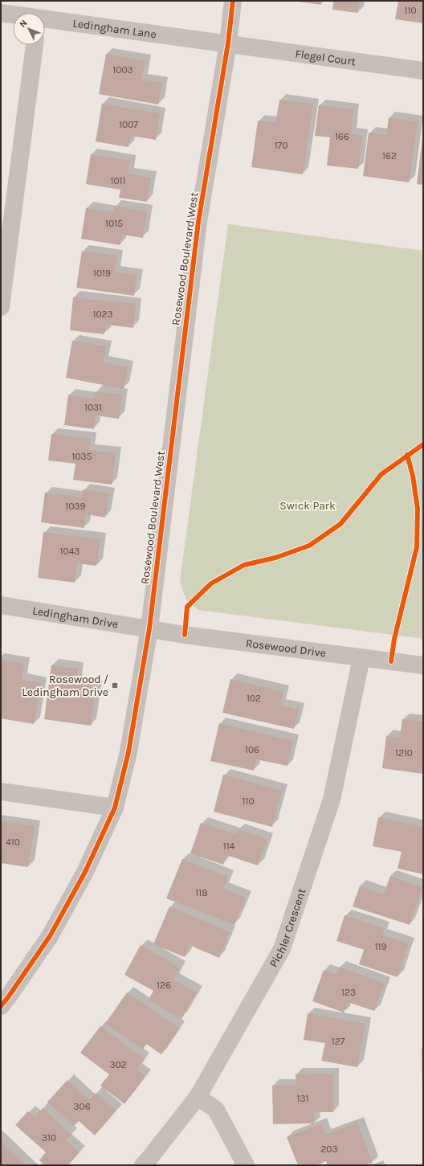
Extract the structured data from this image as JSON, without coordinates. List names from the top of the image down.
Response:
{
  "streets": {
    "street": [
      "Ledingham Lane",
      "Flegel Court",
      "Rosewood Boulevard West",
      "Ledingham Drive",
      "Rosewood Drive",
      "Pichler Crescent"
    ]
  },
  "crossings": [
    ["Ledingham Lane", "Flegel Court"],
    ["Ledingham Lane", "Rosewood Boulevard West"],
    ["Flegel Court", "Rosewood Boulevard West"],
    ["Rosewood Boulevard West", "Ledingham Drive"],
    ["Rosewood Boulevard West", "Rosewood Drive"],
    ["Ledingham Drive", "Rosewood Drive"],
    ["Rosewood Drive", "Pichler Crescent"]
  ],
  "parks": ["Swick Park"],
  "places": {
    "transit": ["Rosewood / Ledingham Drive"]
  },
  "house_numbers": [
    "110",
    "1003",
    "1007",
    "166",
    "170",
    "162",
    "1011",
    "1015",
    "1019",
    "1023",
    "1031",
    "1035",
    "1039",
    "1043",
    "102",
    "106",
    "1210",
    "110",
    "410",
    "114",
    "118",
    "119",
    "126",
    "123",
    "127",
    "302",
    "131",
    "306",
    "310",
    "203"
  ],
  "north": "top left"
}
